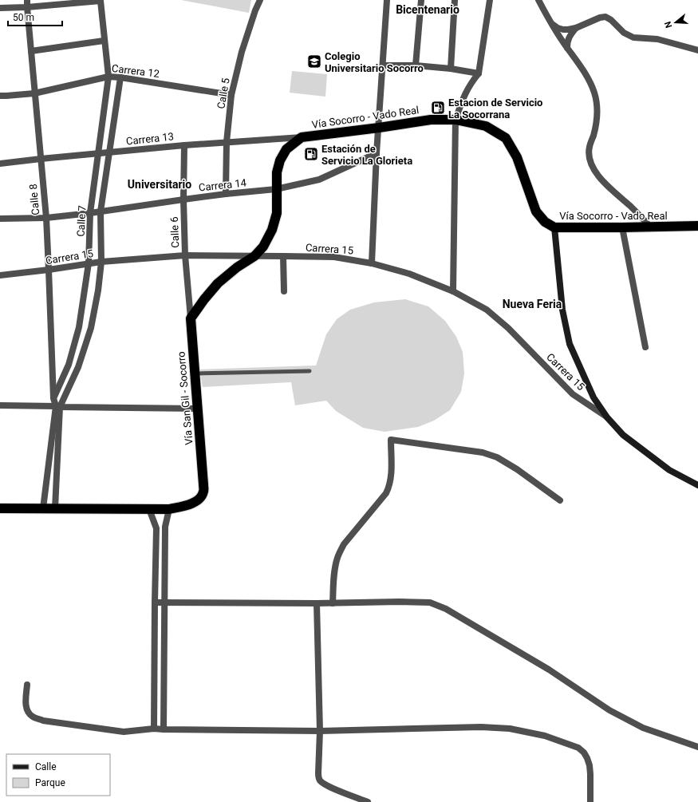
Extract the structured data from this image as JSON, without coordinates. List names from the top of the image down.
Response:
{
  "streets": {
    "highway": ["Vía Socorro - Vado Real", "Vía San Gil - Socorro"],
    "street": [
      "Carrera 12",
      "Calle 5",
      "Carrera 13",
      "Carrera 14",
      "Calle 8",
      "Calle 7",
      "Calle 6",
      "Carrera 15"
    ]
  },
  "crossings": [
    ["Carrera 12", "Calle 5"],
    ["Carrera 12", "Calle 8"],
    ["Carrera 12", "Calle 7"],
    ["Calle 5", "Carrera 13"],
    ["Calle 5", "Carrera 14"],
    ["Vía Socorro - Vado Real", "Carrera 13"],
    ["Carrera 13", "Calle 8"],
    ["Carrera 13", "Calle 7"],
    ["Carrera 13", "Calle 6"],
    ["Carrera 14", "Calle 8"],
    ["Carrera 14", "Calle 7"],
    ["Carrera 14", "Calle 6"],
    ["Calle 8", "Calle 7"],
    ["Calle 8", "Carrera 15"],
    ["Calle 7", "Carrera 15"],
    ["Calle 6", "Carrera 15"],
    ["Calle 6", "Vía San Gil - Socorro"]
  ],
  "districts": ["Bicentenario", "Universitario", "Nueva Feria"],
  "places": {
    "school or university": ["Colegio Universitario Socorro"],
    "fuel station": ["Estacion de Servicio La Socorrana", "Estación de Servicio La Glorieta"]
  },
  "legend": ["Calle", "Parque"],
  "scale_bar": "50 m",
  "north": "left"
}
